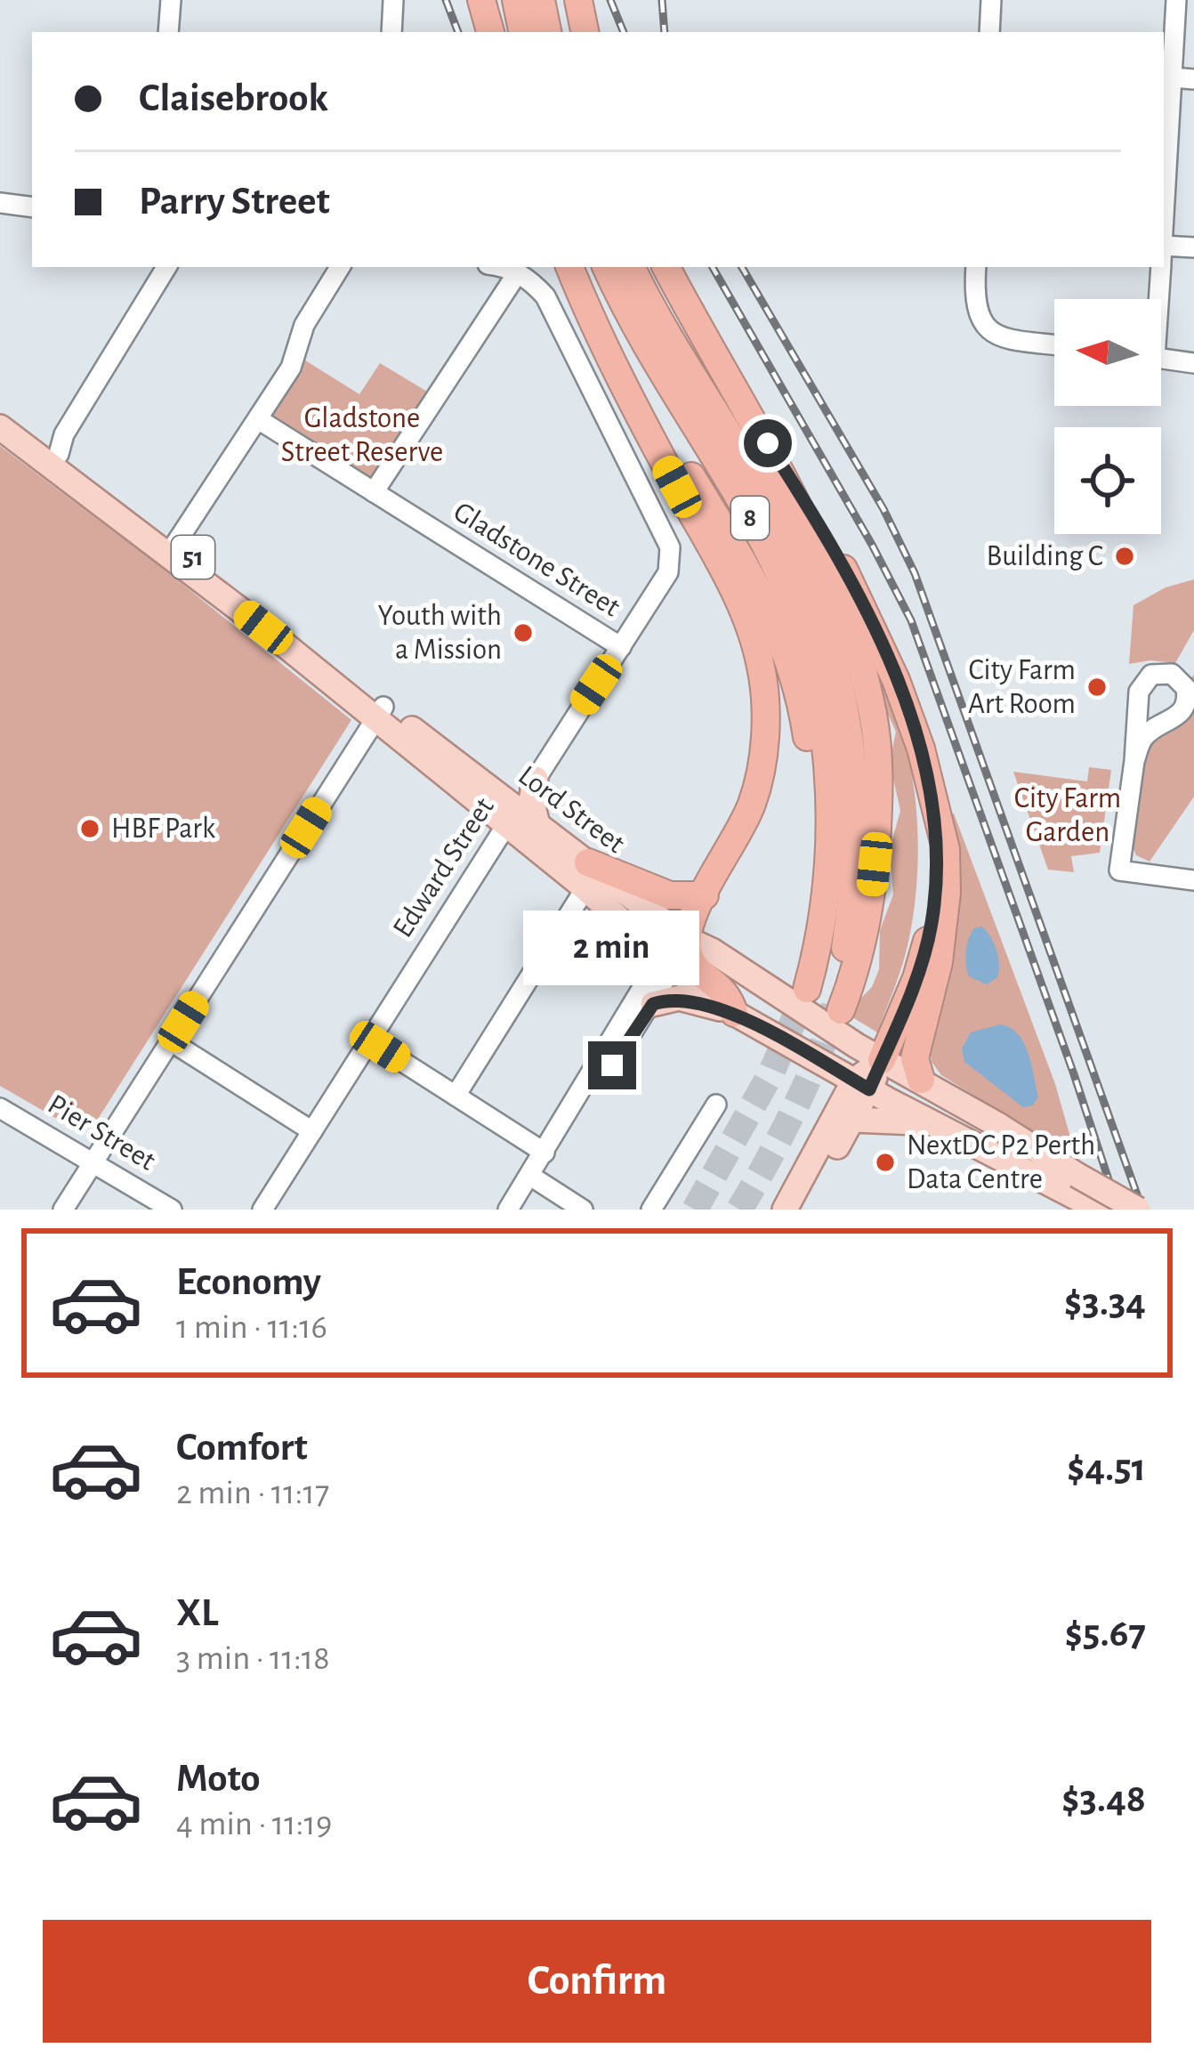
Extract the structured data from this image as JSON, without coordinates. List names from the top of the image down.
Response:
{
  "streets": {
    "highway": ["8"],
    "main road": ["51", "Lord Street"],
    "street": ["Gladstone Street", "Edward Street", "Pier Street"]
  },
  "crossings": [
    ["Gladstone Street", "Edward Street"],
    ["Lord Street", "Edward Street"]
  ],
  "parks": ["Gladstone Street Reserve", "City Farm Garden"],
  "places": [
    "Building C",
    "Youth with a Mission",
    "City Farm Art Room",
    "HBF Park",
    "NextDC P2 Perth Data Centre"
  ],
  "north": "left",
  "page": {
    "banner": ["Claisebrook", "Parry Street"],
    "bubble": "2 min",
    "list": [
      {
        "name": "Economy",
        "note": "1 min · 11:16",
        "value": "$3.34"
      },
      {
        "name": "Comfort",
        "note": "2 min · 11:17",
        "value": "$4.51"
      },
      {
        "name": "XL",
        "note": "3 min · 11:18",
        "value": "$5.67"
      },
      {
        "name": "Moto",
        "note": "4 min · 11:19",
        "value": "$3.48"
      }
    ],
    "buttons": "Confirm"
  }
}
